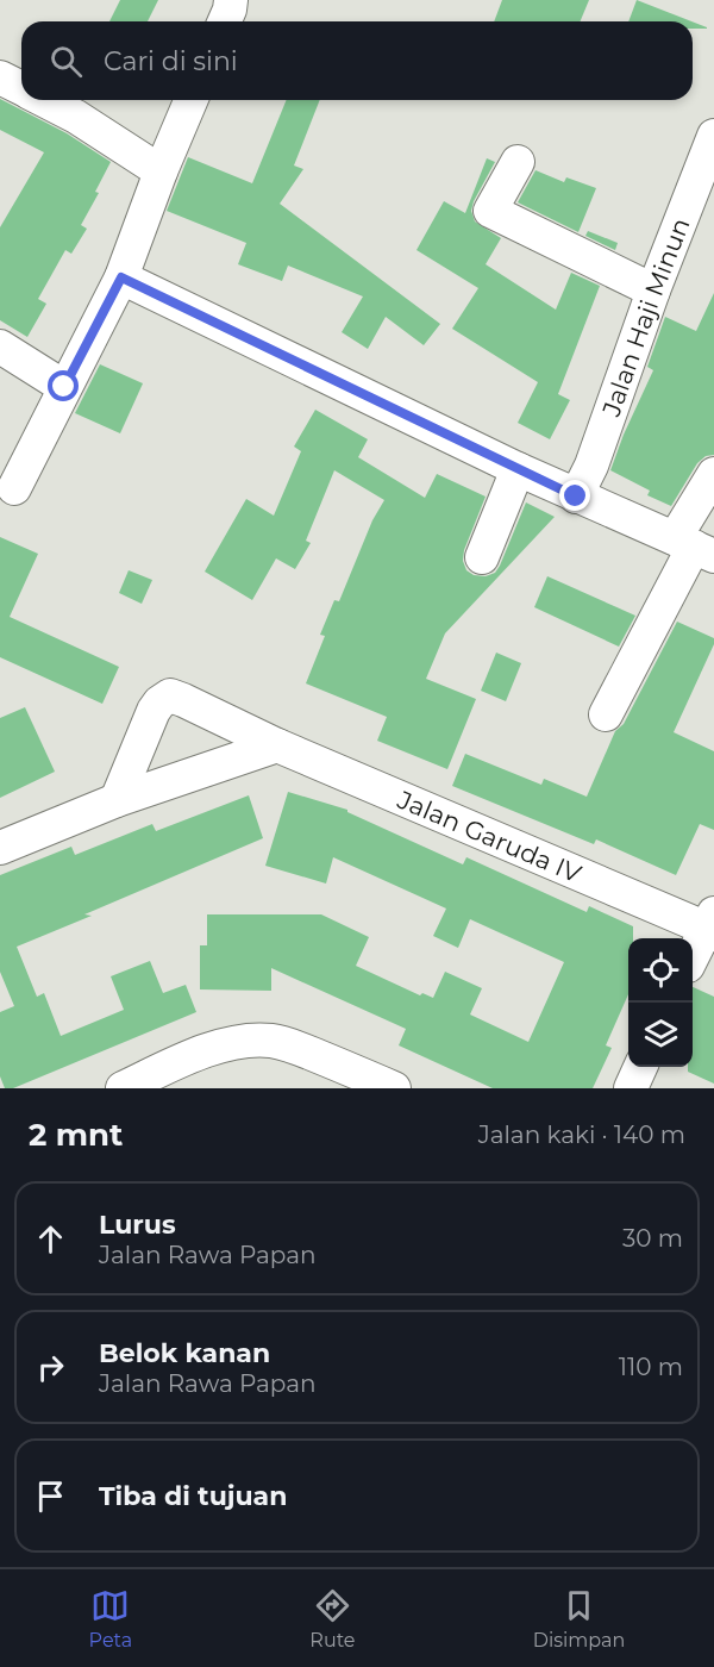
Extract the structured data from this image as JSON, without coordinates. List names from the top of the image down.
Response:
{
  "streets": {
    "street": ["Jalan Haji Minun", "Jalan Garuda IV"]
  },
  "page": {
    "search": "Cari di sini",
    "heading": ["2 mnt", "Jalan kaki · 140 m"],
    "list": [
      ["Lurus", "Jalan Rawa Papan", "30 m"],
      ["Belok kanan", "Jalan Rawa Papan", "110 m"],
      "Tiba di tujuan"
    ],
    "nav": ["Peta", "Rute", "Disimpan"]
  }
}
